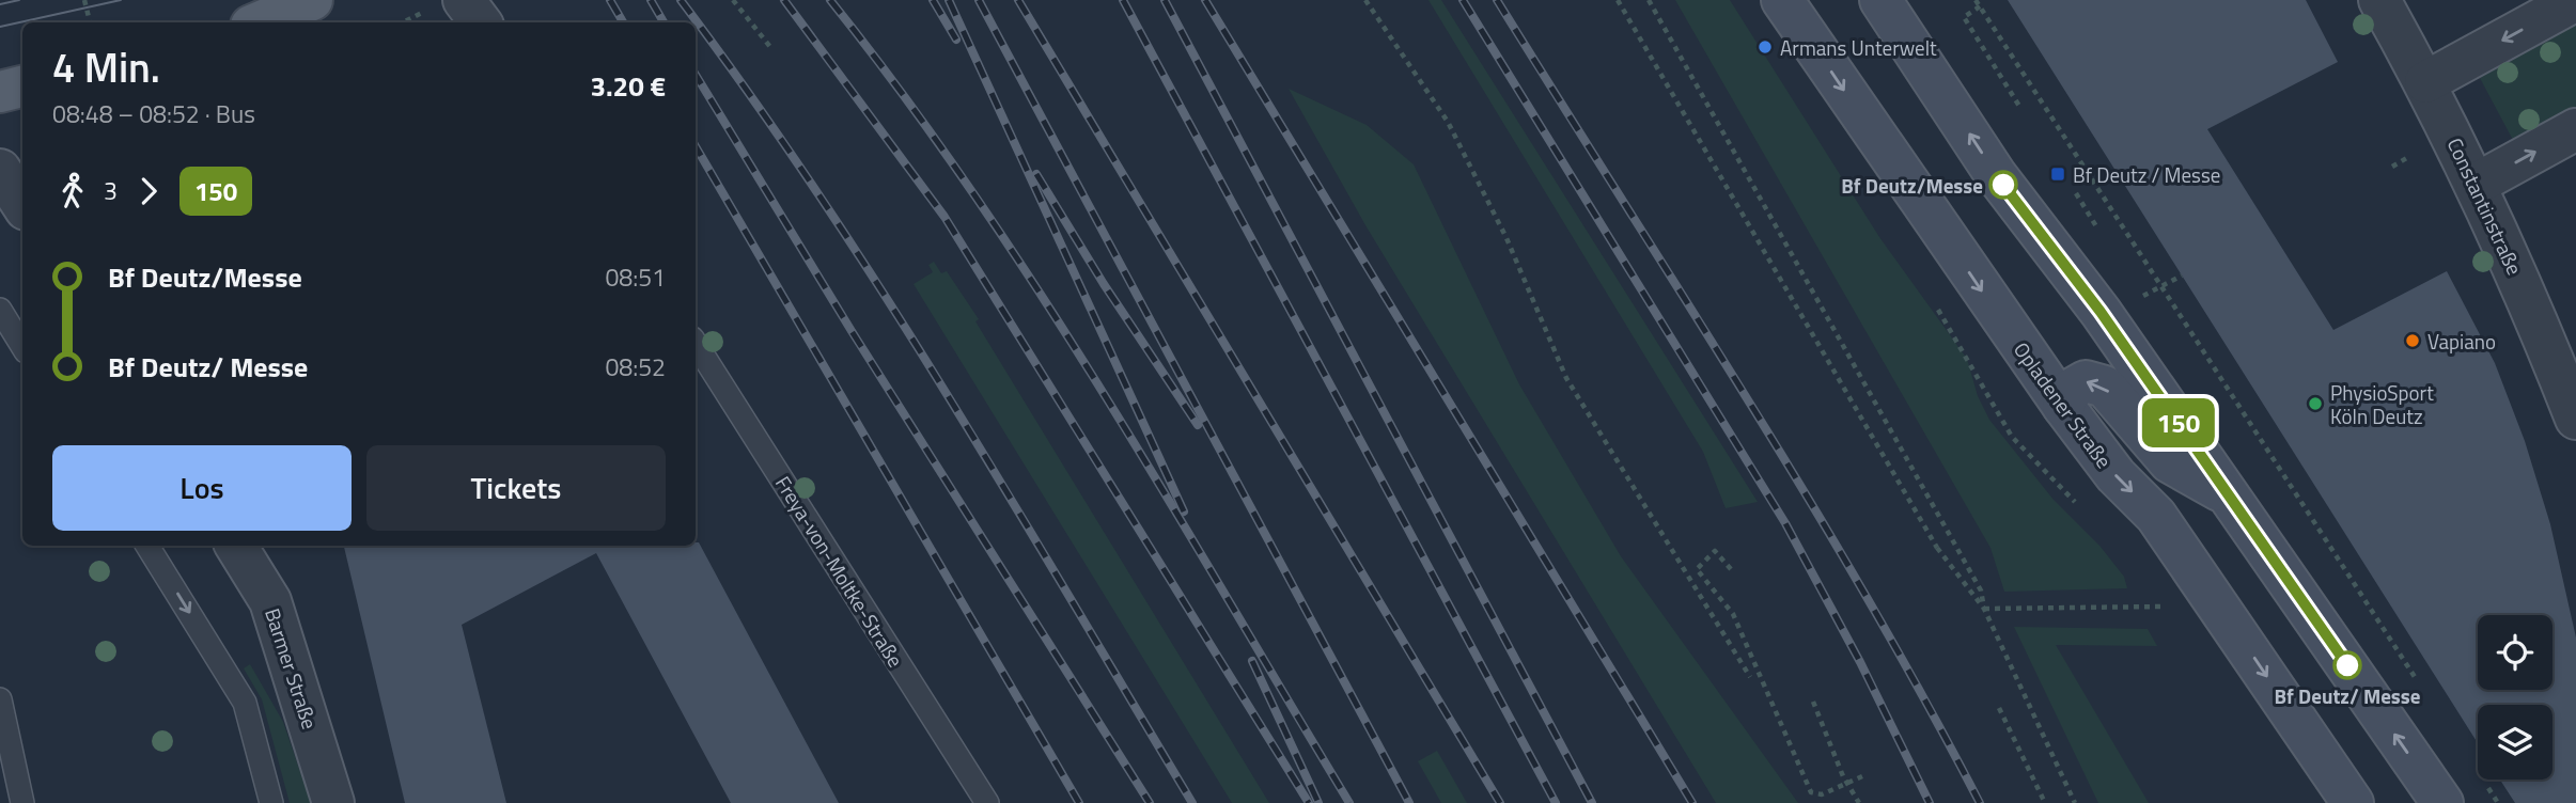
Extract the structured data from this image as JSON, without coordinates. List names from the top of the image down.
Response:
{
  "streets": {
    "main road": ["Opladener Straße"],
    "street": ["Constantinstraße", "Barmer Straße"],
    "lane": ["Freya-von-Moltke-Straße"]
  },
  "places": {
    "other": [
      "Armans Unterwelt",
      "Bf Deutz/Messe",
      "Vapiano",
      "PhysioSport Köln Deutz",
      "Bf Deutz/ Messe"
    ],
    "transit": ["Bf Deutz / Messe"]
  },
  "lines": ["bus line 150"],
  "page": {
    "on_map": "150",
    "heading": ["4 Min.", "08:48 – 08:52 · Bus", "3.20 €"],
    "legs": ["3", "150"],
    "list": [
      {
        "name": "Bf Deutz/Messe",
        "value": "08:51"
      },
      {
        "name": "Bf Deutz/ Messe",
        "value": "08:52"
      }
    ],
    "buttons": ["Los", "Tickets"]
  }
}
